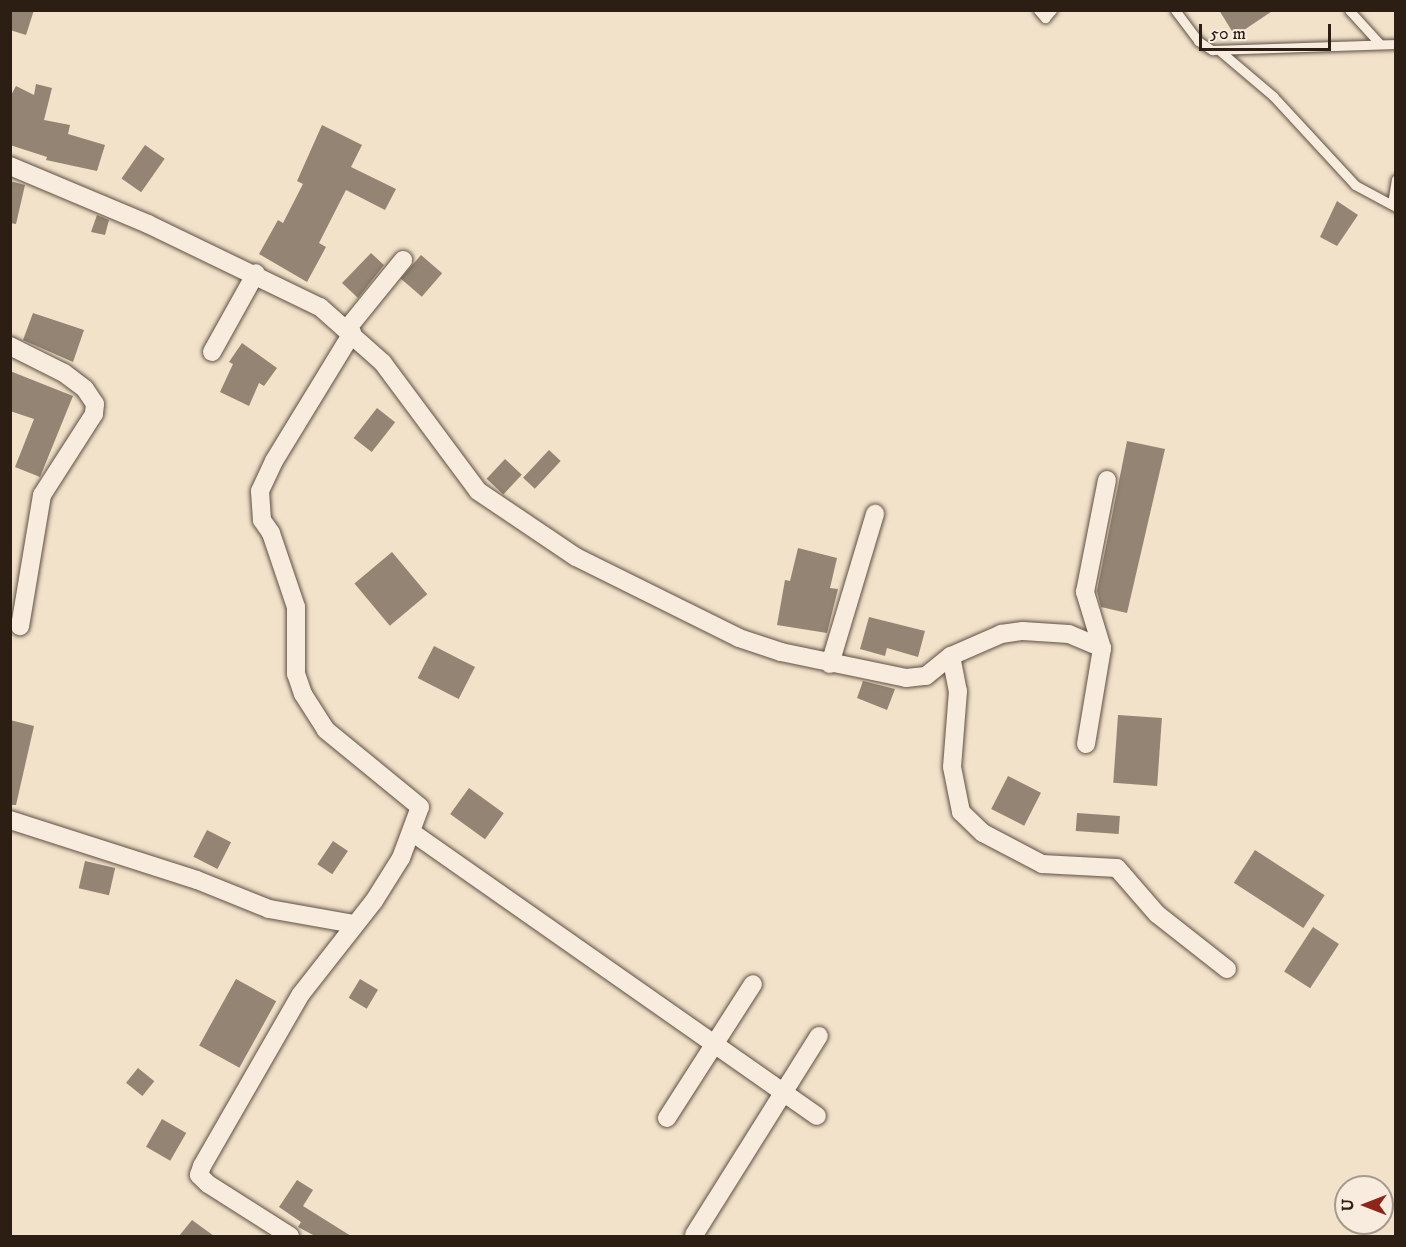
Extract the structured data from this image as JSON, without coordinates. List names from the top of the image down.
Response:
{
  "scale_bar": "50 m",
  "north": "left"
}
